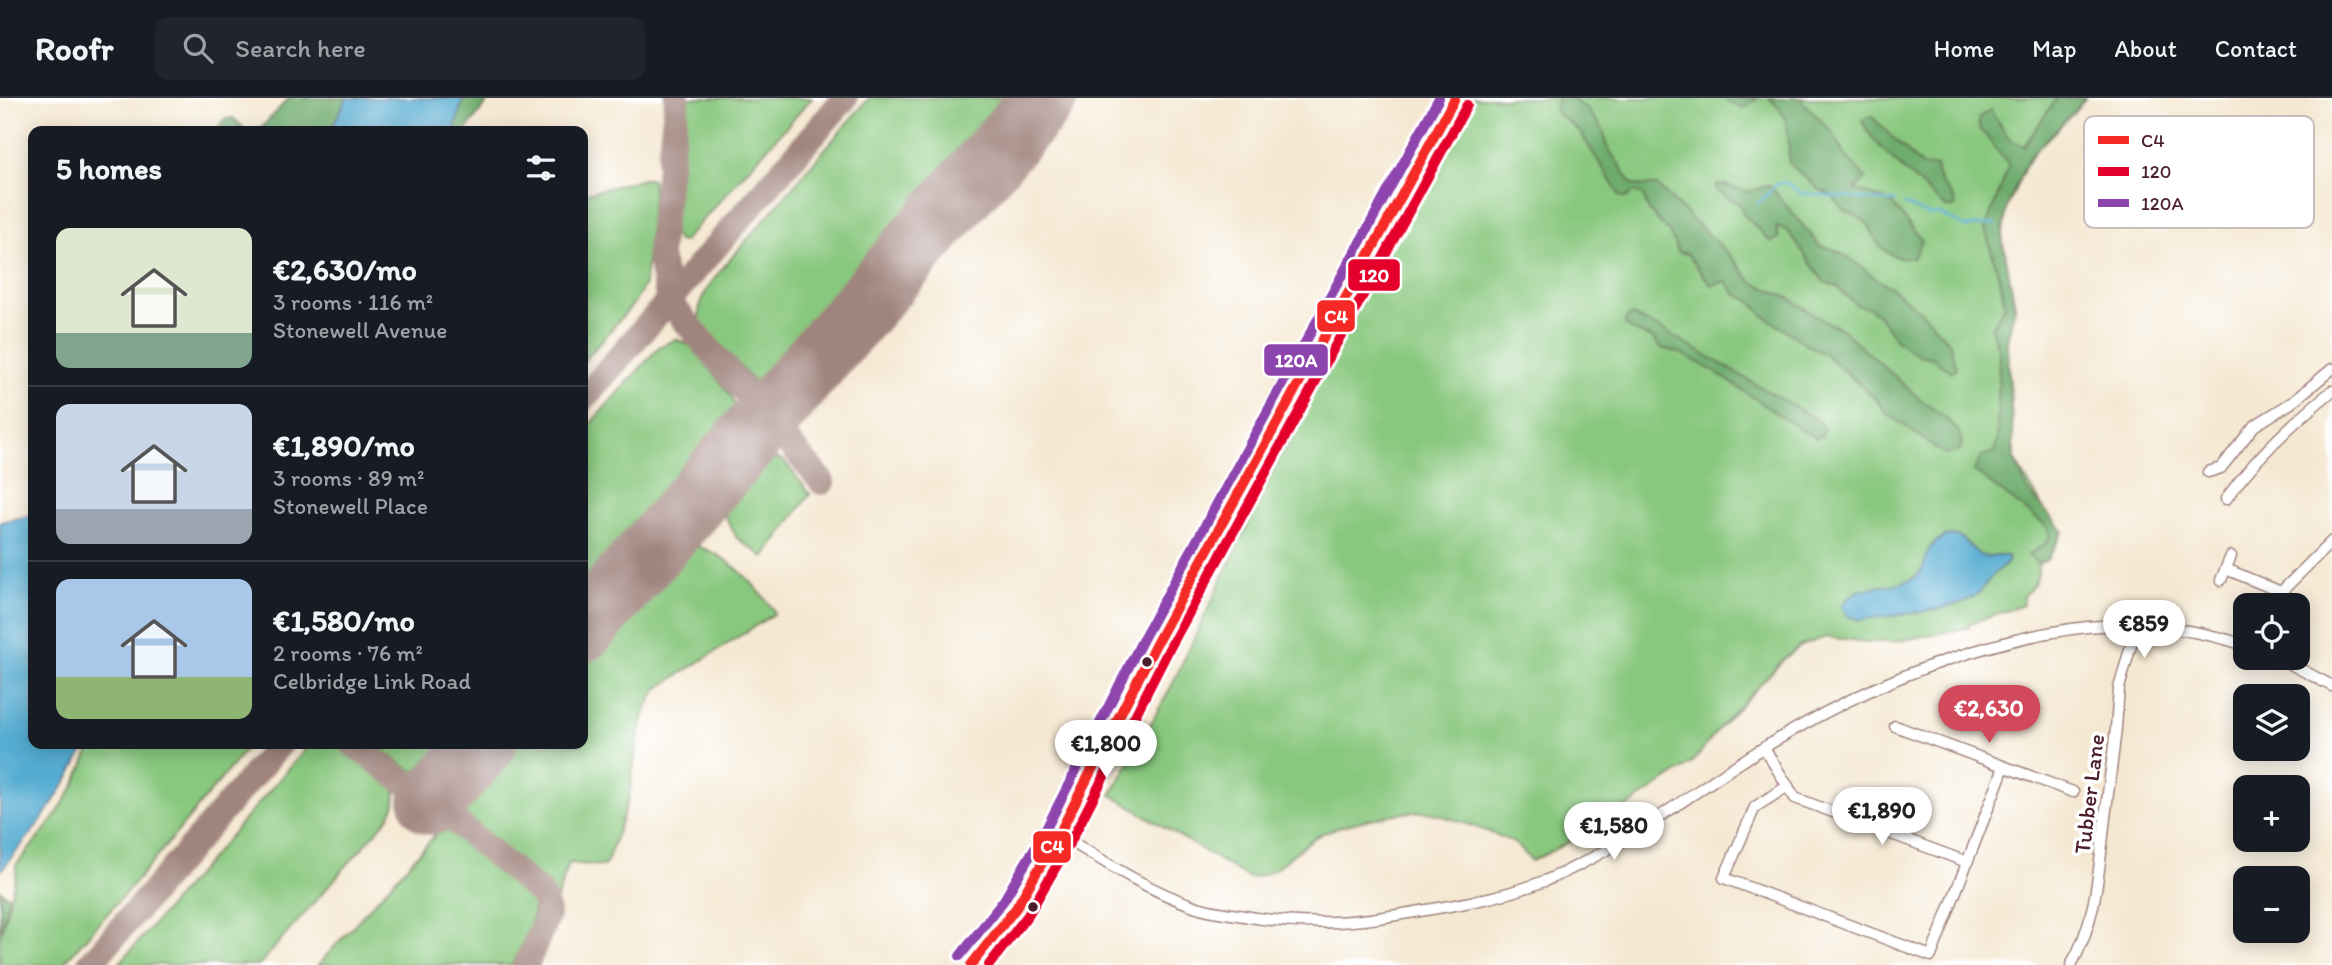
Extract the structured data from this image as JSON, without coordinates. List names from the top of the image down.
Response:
{
  "streets": {
    "street": ["Tubber Lane"]
  },
  "lines": ["transit line C4", "transit line 120A", "transit line 120"],
  "legend": ["C4", "120", "120A"],
  "page": {
    "header": "Roofr",
    "search": "Search here",
    "nav": [
      "Home",
      "Map",
      "About",
      "Contact"
    ],
    "heading": "5 homes",
    "list": [
      {
        "name": "€2,630/mo",
        "note": "3 rooms · 116 m² · Stonewell Avenue"
      },
      {
        "name": "€1,890/mo",
        "note": "3 rooms · 89 m² · Stonewell Place"
      },
      {
        "name": "€1,580/mo",
        "note": "2 rooms · 76 m² · Celbridge Link Road"
      }
    ],
    "map_buttons": ["+", "−"],
    "price": [
      "€859",
      "€2,630",
      "€1,800",
      "€1,890",
      "€1,580"
    ]
  }
}
